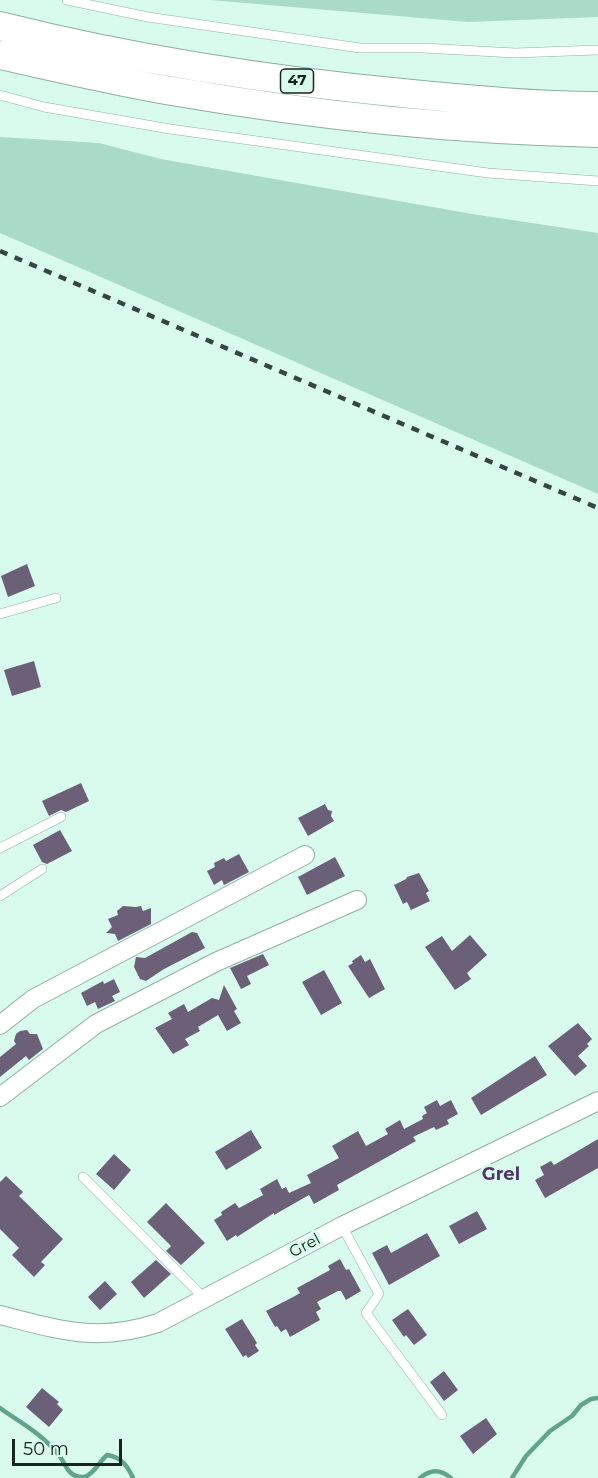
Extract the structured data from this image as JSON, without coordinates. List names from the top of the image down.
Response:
{
  "streets": {
    "main road": ["47"],
    "street": ["Grel"]
  },
  "districts": ["Grel"],
  "scale_bar": "50 m"
}
